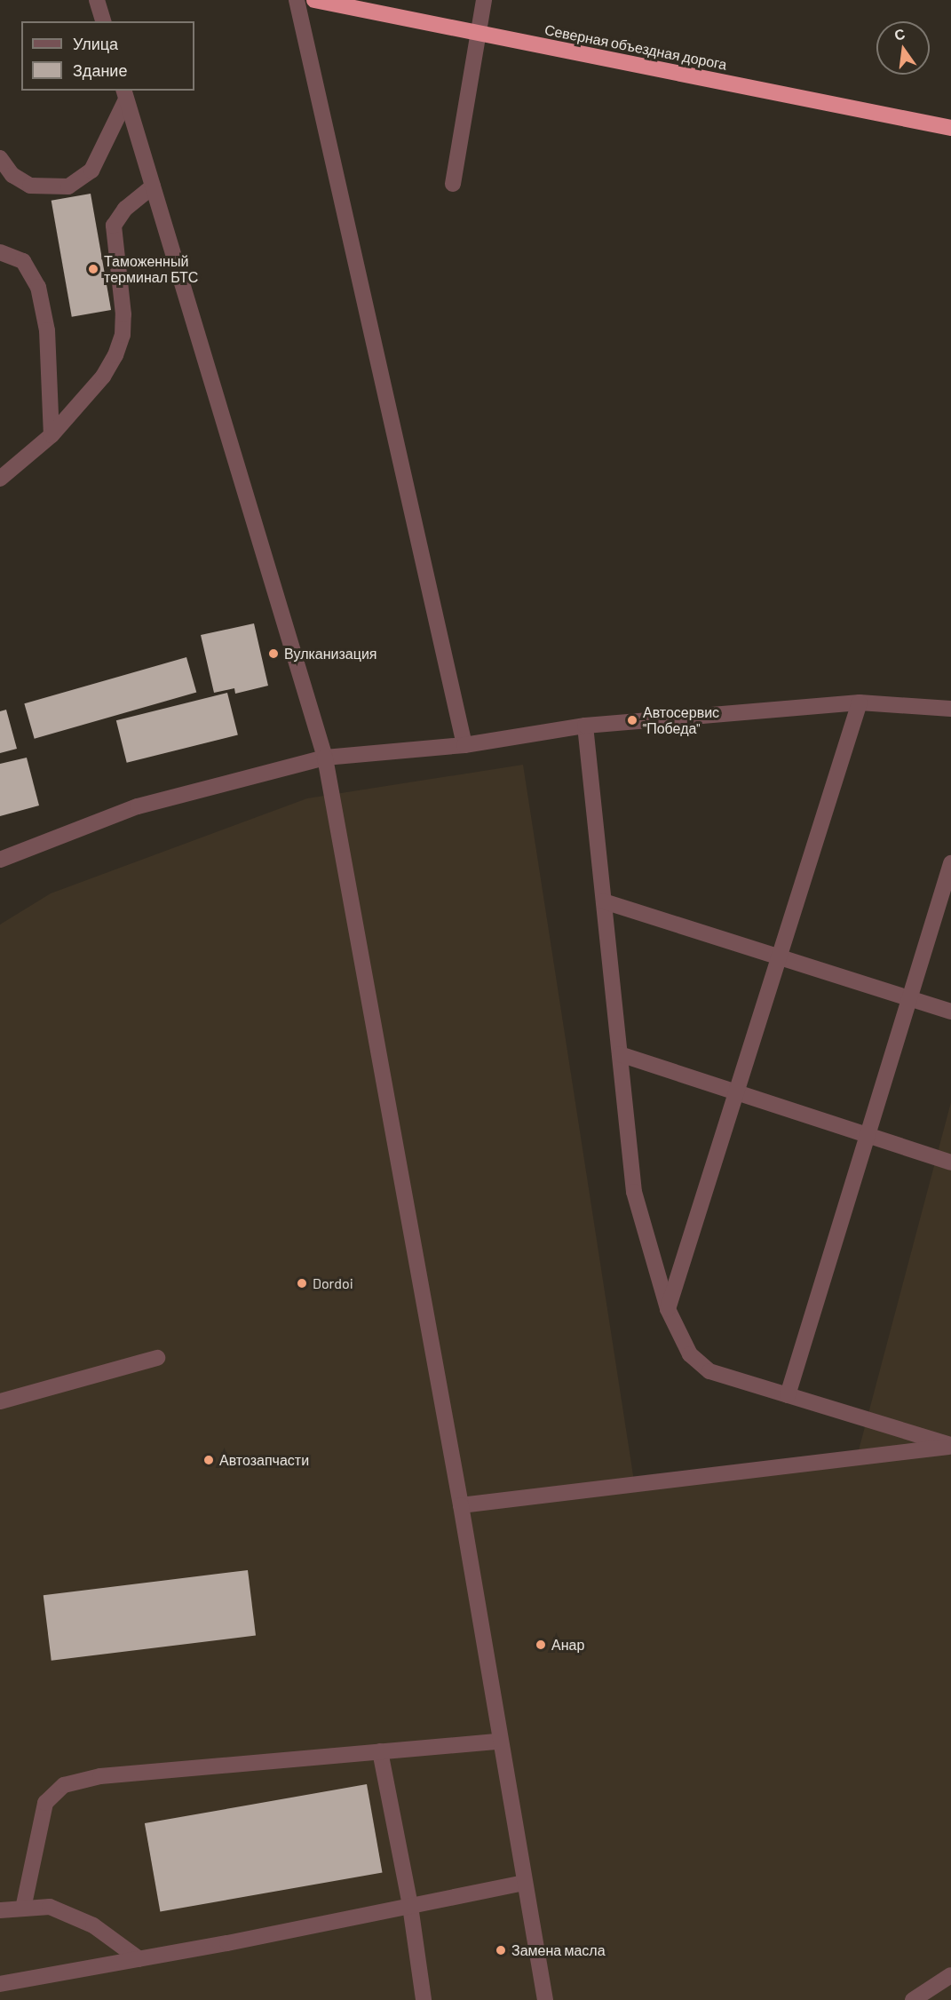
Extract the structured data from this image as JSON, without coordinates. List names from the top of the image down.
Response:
{
  "streets": {
    "highway": ["Северная объездная дорога"]
  },
  "places": [
    "Таможенный терминал БТС",
    "Вулканизация",
    "Автосервис \"Победа\"",
    "Dordoi",
    "Автозапчасти",
    "Анар",
    "Замена масла"
  ],
  "legend": ["Улица", "Здание"],
  "north": "top"
}
